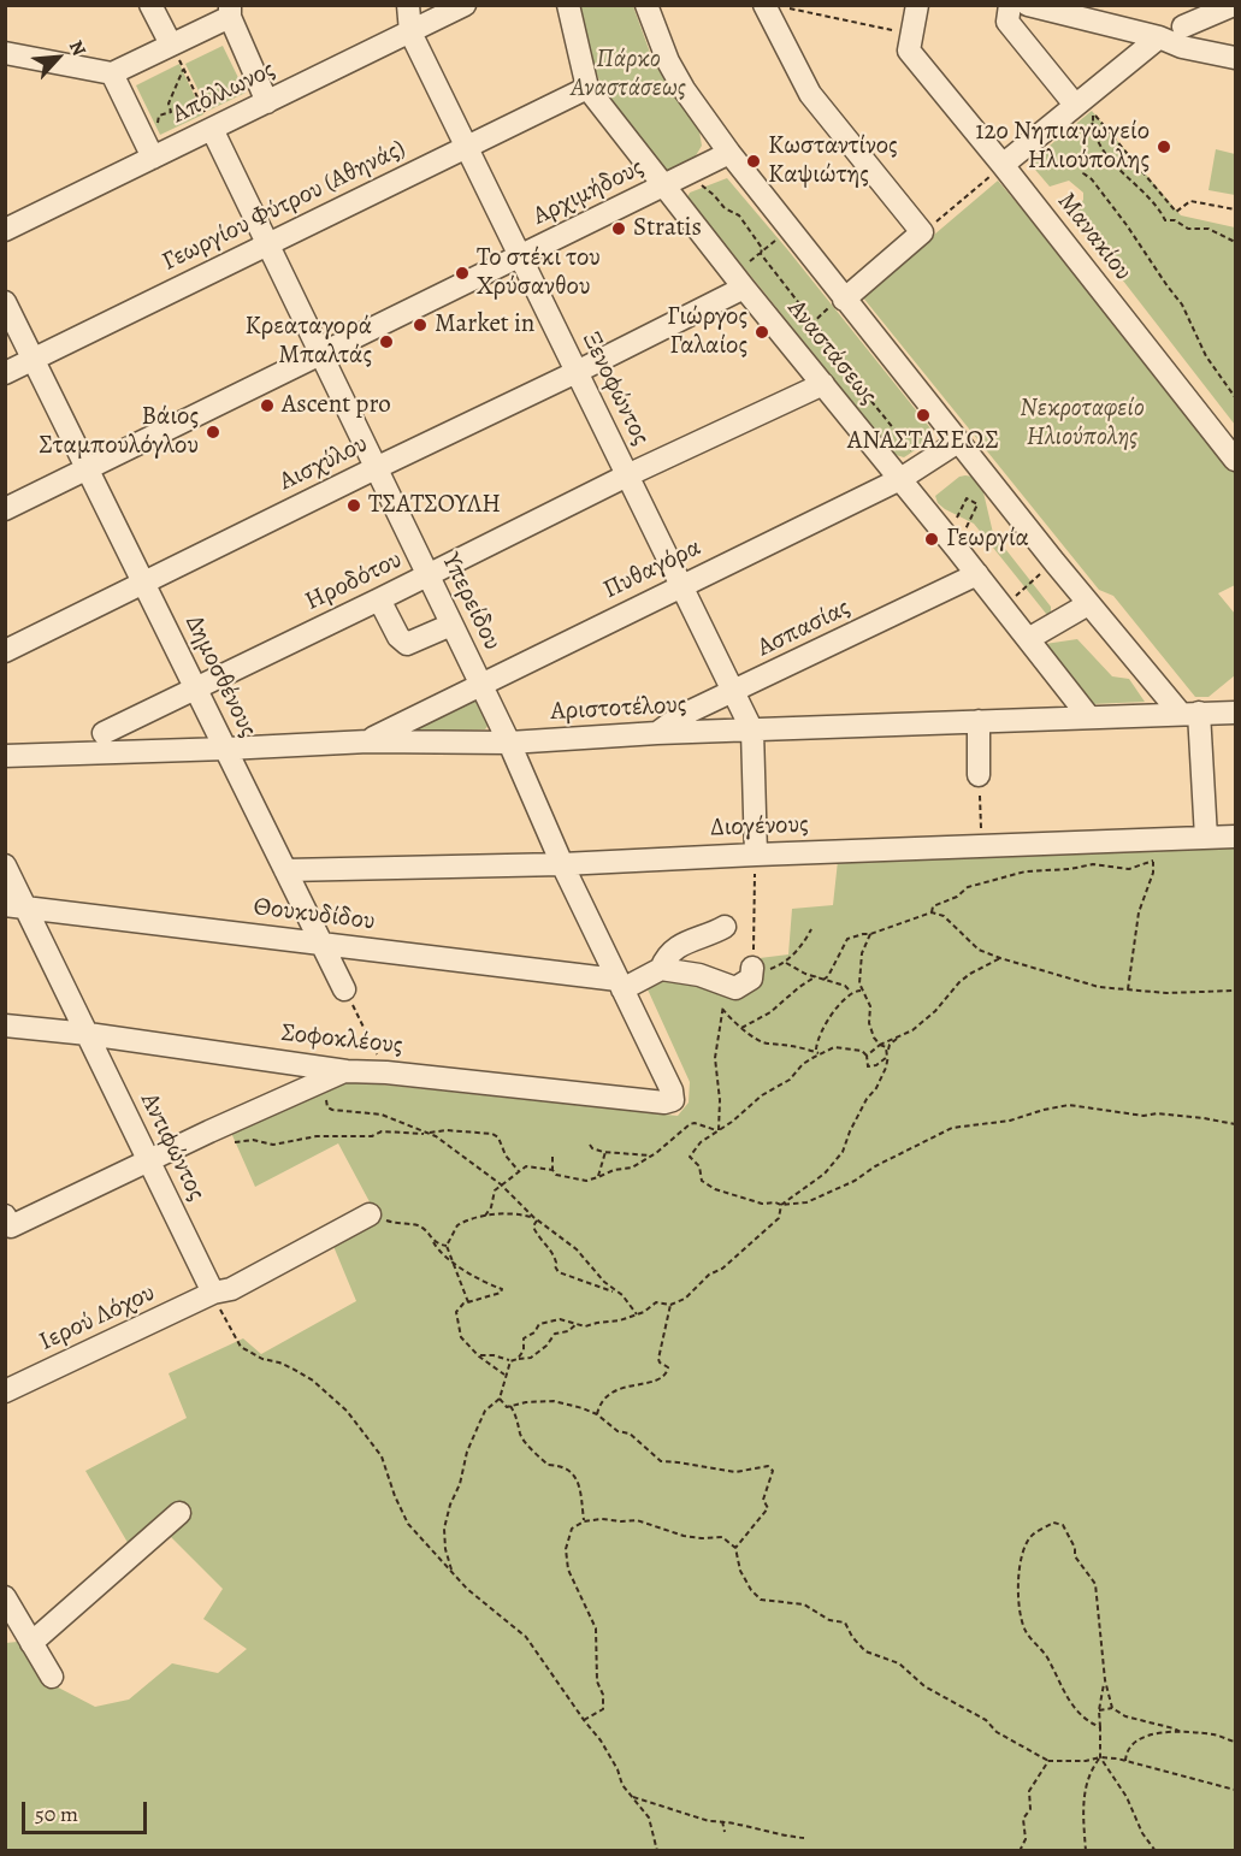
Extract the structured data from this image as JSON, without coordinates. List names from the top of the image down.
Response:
{
  "streets": {
    "street": [
      "Απόλλωνος",
      "Αρχιμήδους",
      "Γεωργίου Φύτρου (Αθηνάς)",
      "Μανακίου",
      "Αναστάσεως",
      "Ξενοφώντος",
      "Αισχύλου",
      "Πυθαγόρα",
      "Ηροδότου",
      "Υπερείδου",
      "Ασπασίας",
      "Δημοσθένους",
      "Αριστοτέλους",
      "Διογένους",
      "Θουκυδίδου",
      "Σοφοκλέους",
      "Αντιφώντος",
      "Ιερού Λόχου"
    ]
  },
  "crossings": [
    ["Απόλλωνος", "Ξενοφώντος"],
    ["Απόλλωνος", "Υπερείδου"],
    ["Αρχιμήδους", "Αναστάσεως"],
    ["Αρχιμήδους", "Ξενοφώντος"],
    ["Αρχιμήδους", "Υπερείδου"],
    ["Αρχιμήδους", "Δημοσθένους"],
    ["Γεωργίου Φύτρου (Αθηνάς)", "Αναστάσεως"],
    ["Γεωργίου Φύτρου (Αθηνάς)", "Ξενοφώντος"],
    ["Γεωργίου Φύτρου (Αθηνάς)", "Υπερείδου"],
    ["Γεωργίου Φύτρου (Αθηνάς)", "Δημοσθένους"],
    ["Αναστάσεως", "Αισχύλου"],
    ["Αναστάσεως", "Πυθαγόρα"],
    ["Αναστάσεως", "Ηροδότου"],
    ["Αναστάσεως", "Ασπασίας"],
    ["Αναστάσεως", "Αριστοτέλους"],
    ["Ξενοφώντος", "Αισχύλου"],
    ["Ξενοφώντος", "Πυθαγόρα"],
    ["Ξενοφώντος", "Ηροδότου"],
    ["Ξενοφώντος", "Ασπασίας"],
    ["Ξενοφώντος", "Αριστοτέλους"],
    ["Αισχύλου", "Υπερείδου"],
    ["Αισχύλου", "Δημοσθένους"],
    ["Πυθαγόρα", "Υπερείδου"],
    ["Πυθαγόρα", "Αριστοτέλους"],
    ["Ηροδότου", "Υπερείδου"],
    ["Ηροδότου", "Δημοσθένους"],
    ["Υπερείδου", "Αριστοτέλους"],
    ["Υπερείδου", "Διογένους"],
    ["Υπερείδου", "Θουκυδίδου"],
    ["Υπερείδου", "Σοφοκλέους"],
    ["Ασπασίας", "Αριστοτέλους"],
    ["Δημοσθένους", "Αριστοτέλους"],
    ["Δημοσθένους", "Διογένους"],
    ["Δημοσθένους", "Θουκυδίδου"],
    ["Θουκυδίδου", "Αντιφώντος"],
    ["Σοφοκλέους", "Αντιφώντος"],
    ["Αντιφώντος", "Ιερού Λόχου"]
  ],
  "parks": ["Πάρκο Αναστάσεως", "Νεκροταφείο Ηλιούπολης"],
  "places": [
    "12ο Νηπιαγωγείο Ηλιούπολης",
    "Κωσταντίνος Καψιώτης",
    "Stratis",
    "Το στέκι του Χρύσανθου",
    "Market in",
    "Γιώργος Γαλαίος",
    "Κρεαταγορά Μπαλτάς",
    "Ascent pro",
    "ΑΝΑΣΤΑΣΕΩΣ",
    "Βάιος Σταμπουλόγλου",
    "ΤΣΑΤΣΟΥΛΗ",
    "Γεωργία"
  ],
  "scale_bar": "50 m",
  "north": "top right"
}
